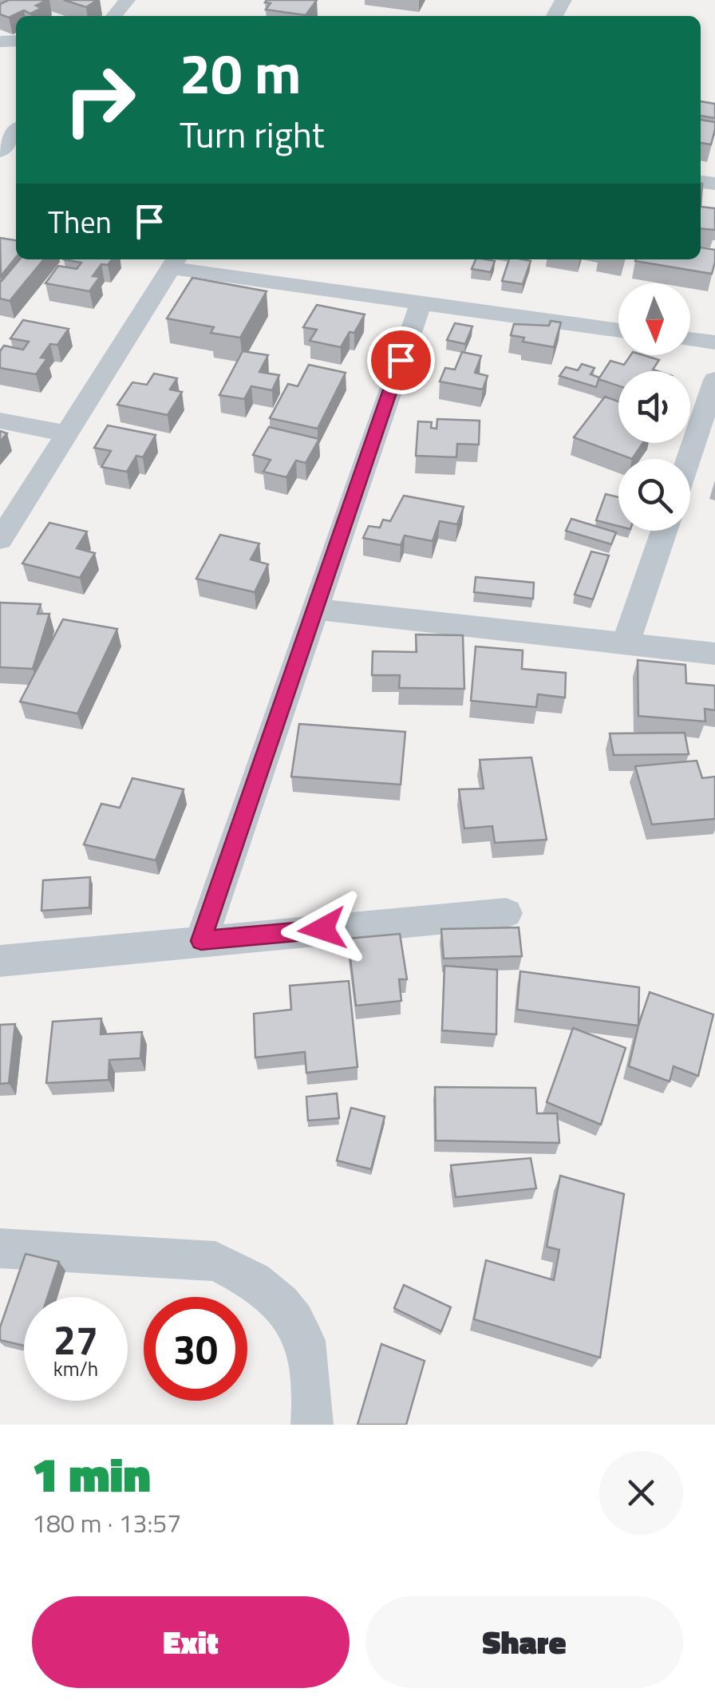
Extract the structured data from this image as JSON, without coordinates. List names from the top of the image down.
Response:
{
  "north": "bottom",
  "page": {
    "turn": ["20 m", "Turn right"],
    "then": "Then",
    "speed": "27 km/h",
    "limit": "30",
    "heading": ["1 min", "180 m · 13:57"],
    "buttons": ["Exit", "Share"]
  }
}
